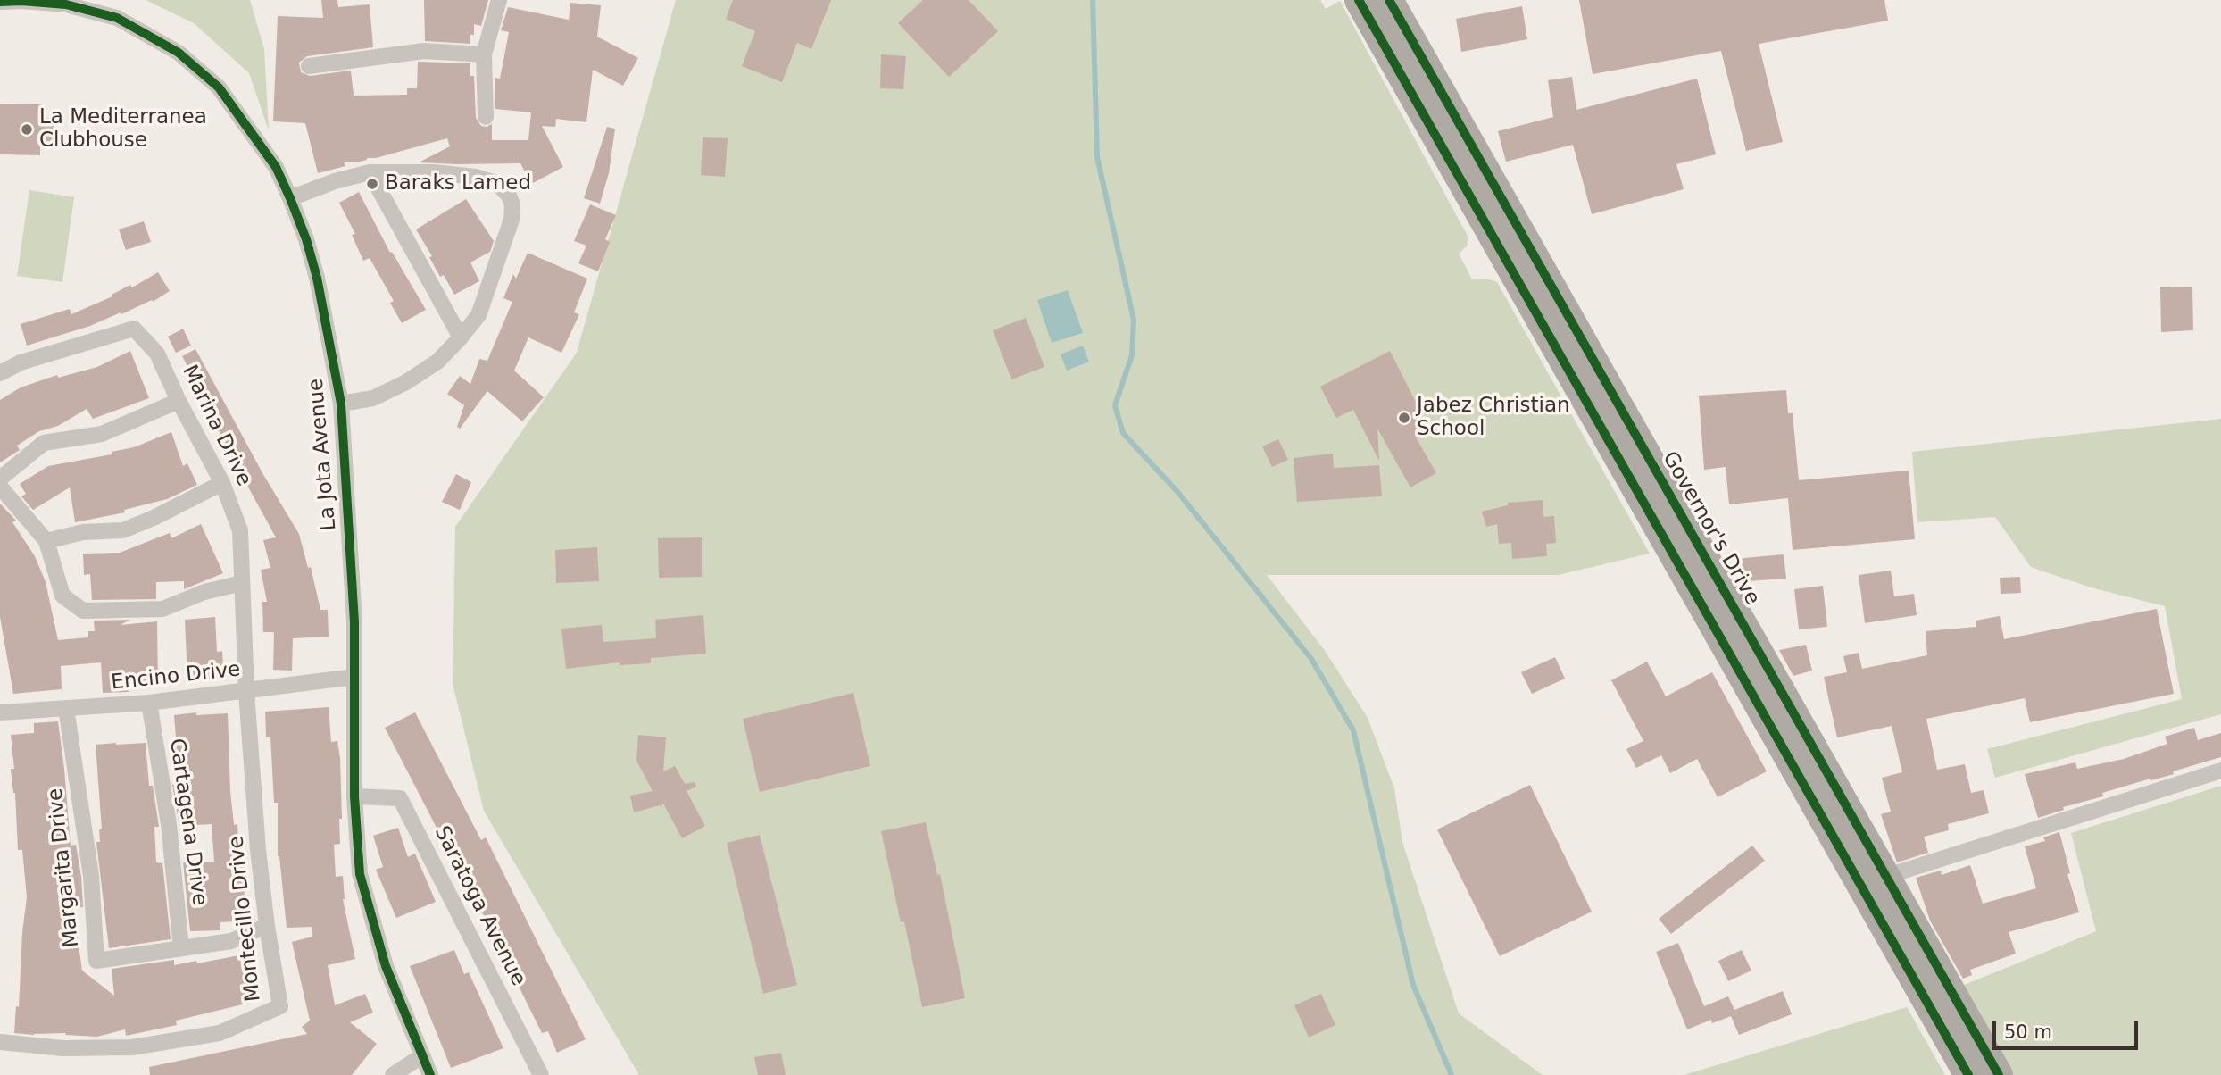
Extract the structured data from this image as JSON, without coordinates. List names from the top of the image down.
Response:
{
  "streets": {
    "highway": ["Governor's Drive"],
    "street": [
      "Marina Drive",
      "La Jota Avenue",
      "Encino Drive",
      "Cartagena Drive",
      "Margarita Drive",
      "Saratoga Avenue",
      "Montecillo Drive"
    ]
  },
  "crossings": [
    ["Marina Drive", "Encino Drive"],
    ["Marina Drive", "Montecillo Drive"],
    ["La Jota Avenue", "Encino Drive"],
    ["La Jota Avenue", "Saratoga Avenue"],
    ["Encino Drive", "Cartagena Drive"],
    ["Encino Drive", "Margarita Drive"],
    ["Encino Drive", "Montecillo Drive"],
    ["Cartagena Drive", "Margarita Drive"],
    ["Margarita Drive", "Montecillo Drive"]
  ],
  "places": ["La Mediterranea Clubhouse", "Baraks Lamed", "Jabez Christian School"],
  "scale_bar": "50 m"
}
